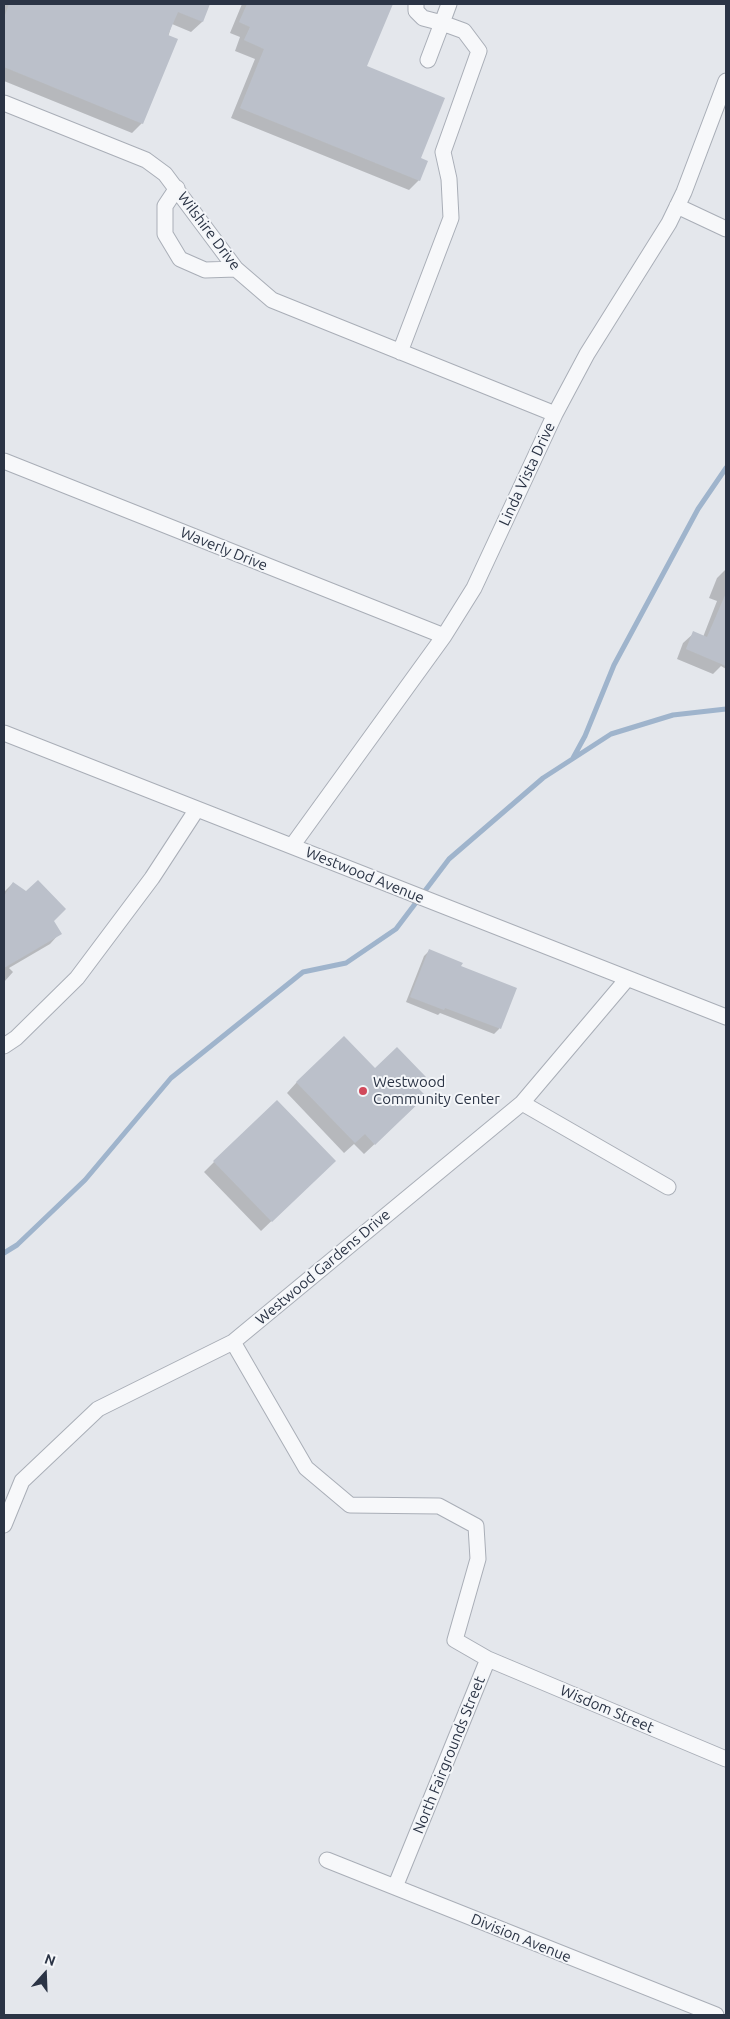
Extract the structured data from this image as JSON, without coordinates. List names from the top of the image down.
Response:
{
  "streets": {
    "street": [
      "Wilshire Drive",
      "Linda Vista Drive",
      "Waverly Drive",
      "Westwood Avenue",
      "Westwood Gardens Drive",
      "Wisdom Street",
      "North Fairgrounds Street",
      "Division Avenue"
    ]
  },
  "crossings": [
    ["Wilshire Drive", "Linda Vista Drive"],
    ["Linda Vista Drive", "Waverly Drive"],
    ["Linda Vista Drive", "Westwood Avenue"],
    ["Westwood Avenue", "Westwood Gardens Drive"],
    ["Westwood Gardens Drive", "North Fairgrounds Street"],
    ["Wisdom Street", "North Fairgrounds Street"],
    ["North Fairgrounds Street", "Division Avenue"]
  ],
  "places": ["Westwood Community Center"],
  "north": "top"
}
